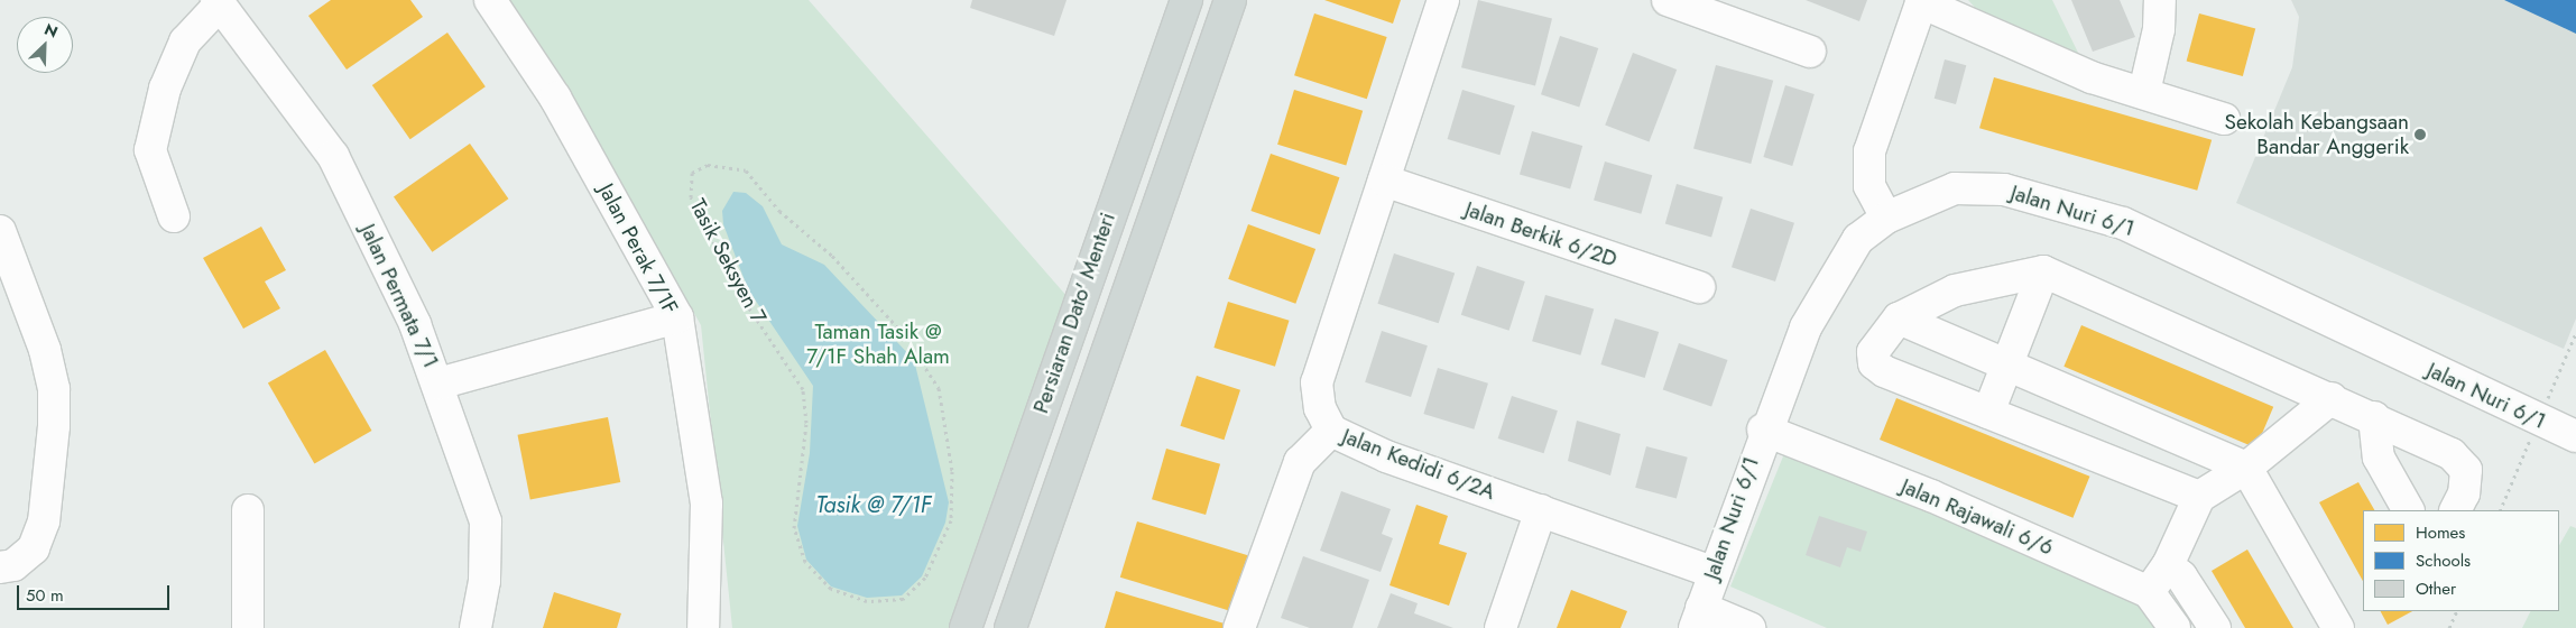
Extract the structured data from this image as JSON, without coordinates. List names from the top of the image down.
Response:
{
  "streets": {
    "main road": ["Persiaran Dato' Menteri"],
    "street": [
      "Jalan Nuri 6/1",
      "Jalan Berkik 6/2D",
      "Jalan Perak 7/1F",
      "Jalan Permata 7/1",
      "Jalan Kedidi 6/2A",
      "Jalan Rajawali 6/6"
    ],
    "path": ["Tasik Seksyen 7"]
  },
  "crossings": [
    ["Jalan Nuri 6/1", "Jalan Kedidi 6/2A"],
    ["Jalan Nuri 6/1", "Jalan Rajawali 6/6"],
    ["Jalan Berkik 6/2D", "Jalan Kedidi 6/2A"]
  ],
  "water": ["Tasik @ 7/1F"],
  "parks": ["Taman Tasik @ 7/1F Shah Alam"],
  "places": ["Sekolah Kebangsaan Bandar Anggerik"],
  "legend": ["Homes", "Schools", "Other"],
  "scale_bar": "50 m",
  "north": "top right"
}
